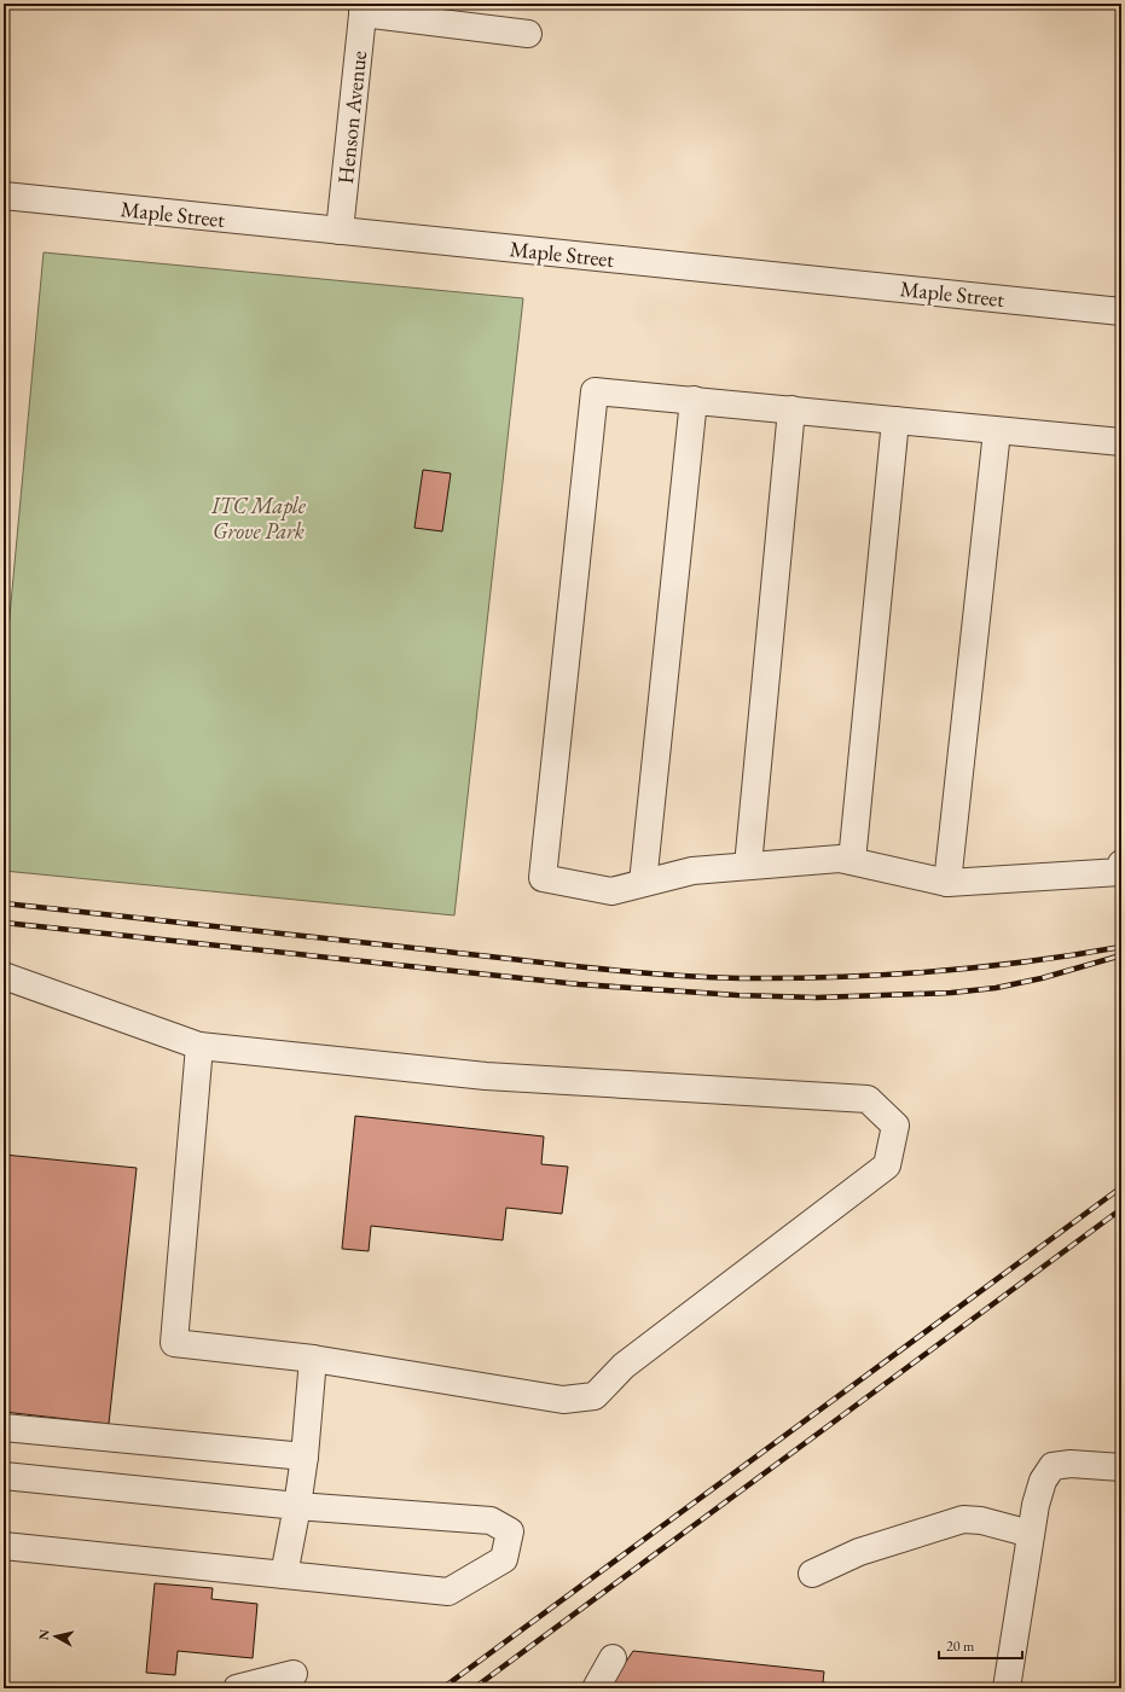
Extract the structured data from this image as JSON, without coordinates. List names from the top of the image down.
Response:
{
  "streets": {
    "street": ["Henson Avenue", "Maple Street"]
  },
  "crossings": [
    ["Henson Avenue", "Maple Street"]
  ],
  "parks": ["ITC Maple Grove Park"],
  "scale_bar": "20 m",
  "north": "left"
}
